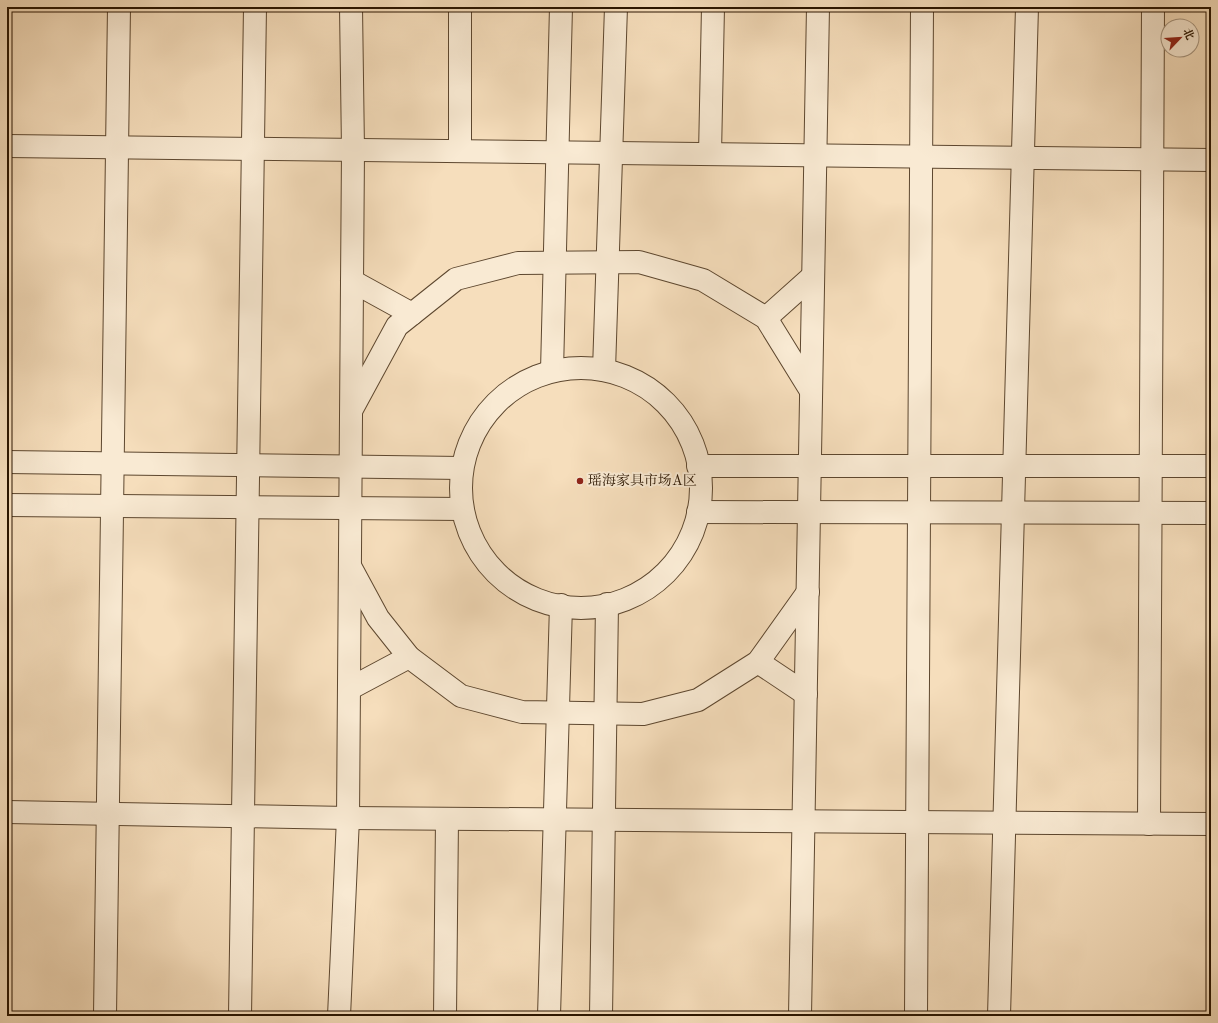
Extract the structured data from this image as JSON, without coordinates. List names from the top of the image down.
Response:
{
  "places": ["瑶海家具市场A区"],
  "north": "top right"
}
